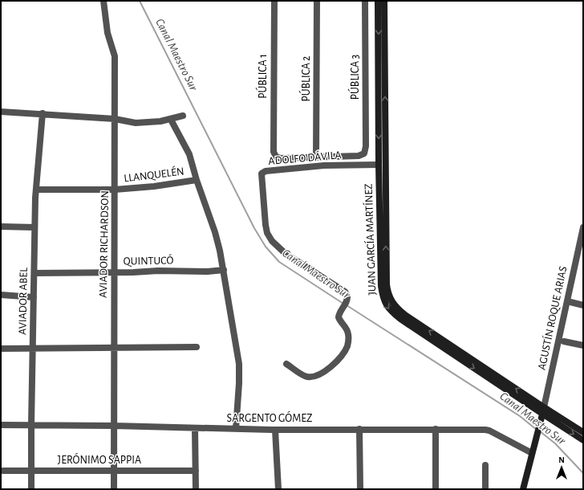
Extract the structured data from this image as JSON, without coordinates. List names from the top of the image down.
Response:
{
  "streets": {
    "main road": ["JUAN GARCÍA MARTÍNEZ"],
    "street": [
      "PÚBLICA 1",
      "PÚBLICA 3",
      "PÚBLICA 2",
      "ADOLFO DÁVILA",
      "LLANQUELÉN",
      "AVIADOR RICHARDSON",
      "QUINTUCÓ",
      "AVIADOR ABEL",
      "AGUSTÍN ROQUE ARIAS",
      "SARGENTO GÓMEZ",
      "JERÓNIMO SAPPIA"
    ]
  },
  "crossings": [
    ["PÚBLICA 1", "PÚBLICA 3"],
    ["PÚBLICA 1", "PÚBLICA 2"],
    ["PÚBLICA 3", "PÚBLICA 2"],
    ["ADOLFO DÁVILA", "JUAN GARCÍA MARTÍNEZ"],
    ["LLANQUELÉN", "AVIADOR RICHARDSON"],
    ["LLANQUELÉN", "AVIADOR ABEL"],
    ["JUAN GARCÍA MARTÍNEZ", "AGUSTÍN ROQUE ARIAS"],
    ["AVIADOR RICHARDSON", "QUINTUCÓ"],
    ["AVIADOR RICHARDSON", "SARGENTO GÓMEZ"],
    ["AVIADOR RICHARDSON", "JERÓNIMO SAPPIA"],
    ["QUINTUCÓ", "AVIADOR ABEL"],
    ["AVIADOR ABEL", "SARGENTO GÓMEZ"],
    ["AVIADOR ABEL", "JERÓNIMO SAPPIA"]
  ],
  "water": ["Canal Maestro Sur"],
  "north": "top"
}
